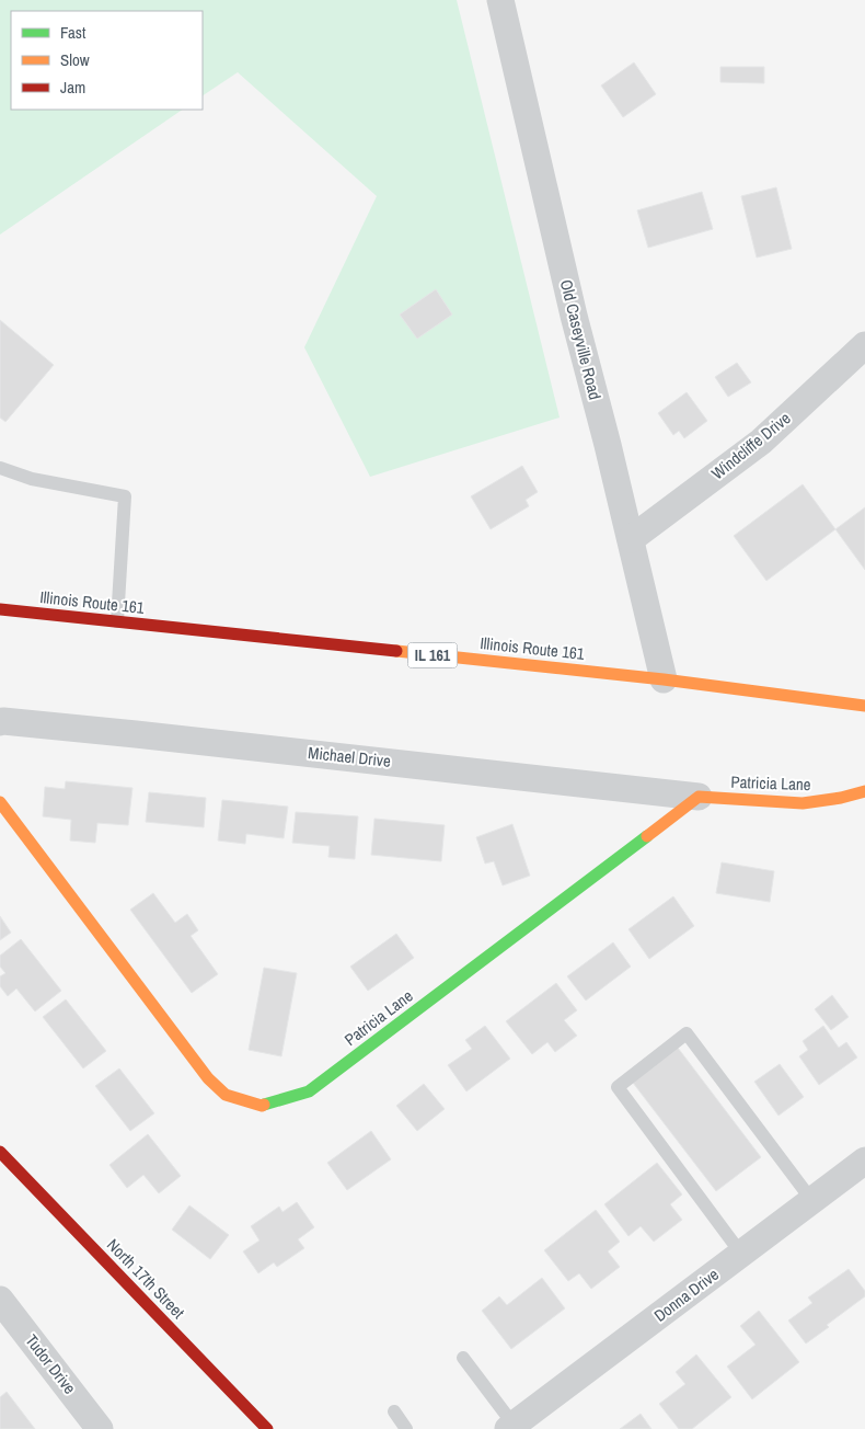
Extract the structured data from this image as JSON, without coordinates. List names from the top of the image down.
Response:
{
  "streets": {
    "street": [
      "Old Caseyville Road",
      "Windcliffe Drive",
      "Illinois Route 161",
      "IL 161",
      "Michael Drive",
      "Patricia Lane",
      "North 17th Street",
      "Donna Drive",
      "Tudor Drive"
    ]
  },
  "crossings": [
    ["Old Caseyville Road", "Windcliffe Drive"],
    ["Old Caseyville Road", "Illinois Route 161"],
    ["Michael Drive", "Patricia Lane"]
  ],
  "legend": ["Fast", "Slow", "Jam"]
}
